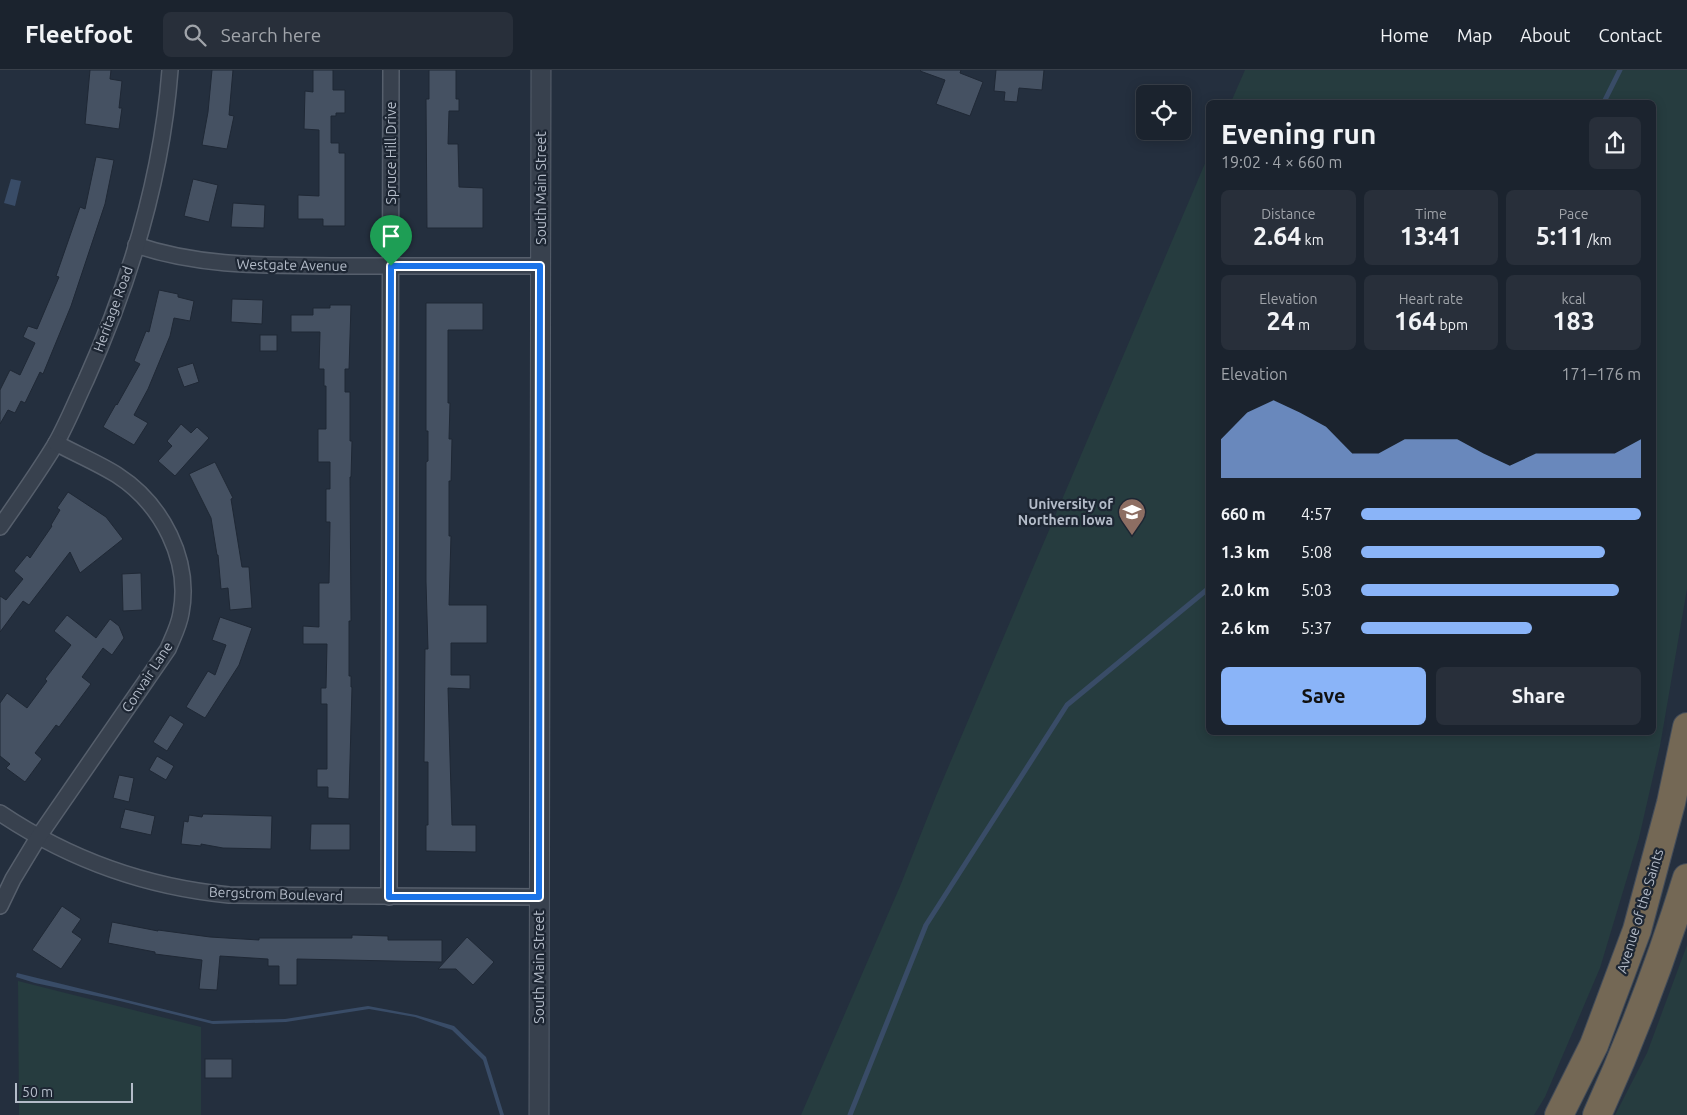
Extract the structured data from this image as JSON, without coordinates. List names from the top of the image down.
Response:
{
  "streets": {
    "highway": ["Avenue of the Saints"],
    "street": [
      "Spruce Hill Drive",
      "South Main Street",
      "Westgate Avenue",
      "Heritage Road",
      "Convair Lane",
      "Bergstrom Boulevard"
    ]
  },
  "crossings": [
    ["Spruce Hill Drive", "Westgate Avenue"],
    ["Spruce Hill Drive", "Bergstrom Boulevard"],
    ["South Main Street", "Westgate Avenue"],
    ["South Main Street", "Bergstrom Boulevard"],
    ["Westgate Avenue", "Heritage Road"],
    ["Heritage Road", "Convair Lane"],
    ["Convair Lane", "Bergstrom Boulevard"]
  ],
  "places": {
    "school or university": ["University of Northern Iowa"]
  },
  "scale_bar": "50 m",
  "page": {
    "header": "Fleetfoot",
    "search": "Search here",
    "nav": [
      "Home",
      "Map",
      "About",
      "Contact"
    ],
    "heading": ["Evening run", "19:02 · 4 × 660 m"],
    "stats": [
      ["Distance", "2.64 km"],
      ["Time", "13:41"],
      ["Pace", "5:11 /km"],
      ["Elevation", "24 m"],
      ["Heart rate", "164 bpm"],
      ["kcal", "183"]
    ],
    "chart": ["Elevation", "171–176 m"],
    "list": [
      {
        "name": "660 m",
        "note": "4:57"
      },
      {
        "name": "1.3 km",
        "note": "5:08"
      },
      {
        "name": "2.0 km",
        "note": "5:03"
      },
      {
        "name": "2.6 km",
        "note": "5:37"
      }
    ],
    "buttons": ["Save", "Share"],
    "scale": "50 m"
  }
}
